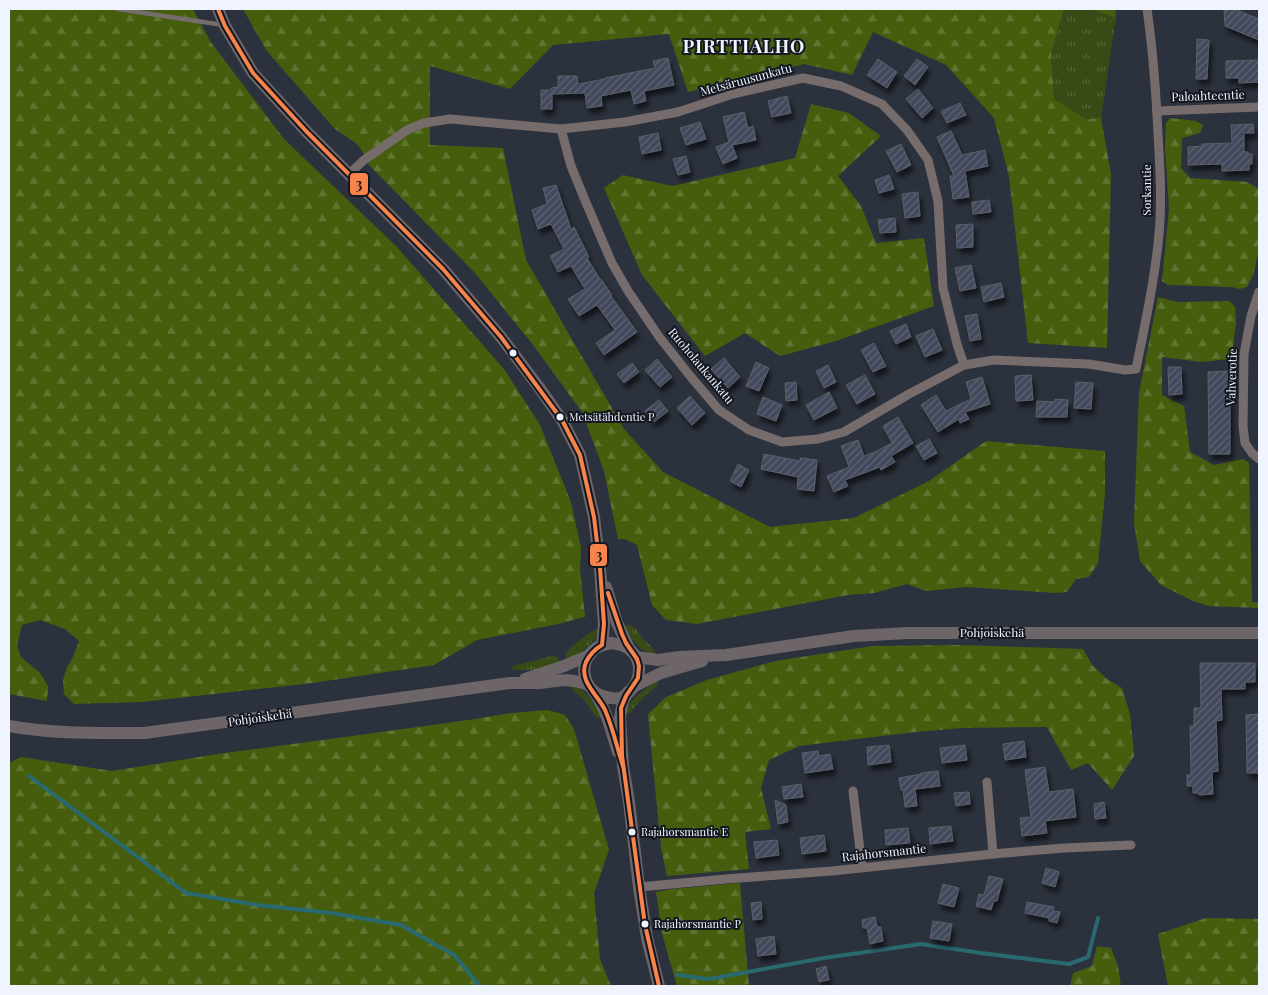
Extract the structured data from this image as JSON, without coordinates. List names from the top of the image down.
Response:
{
  "streets": {
    "main road": ["Pohjoiskehä"],
    "street": [
      "Metsäruusunkatu",
      "Paloahteentie",
      "Sorkantie",
      "Ruoholaukankatu",
      "Vahverotie",
      "Rajahorsmantie"
    ]
  },
  "crossings": [
    ["Metsäruusunkatu", "Ruoholaukankatu"],
    ["Paloahteentie", "Sorkantie"],
    ["Sorkantie", "Ruoholaukankatu"]
  ],
  "districts": ["PIRTTIALHO"],
  "places": ["Metsätähdentie P", "Rajahorsmantie E", "Rajahorsmantie P"],
  "lines": ["transit line 3"]
}
